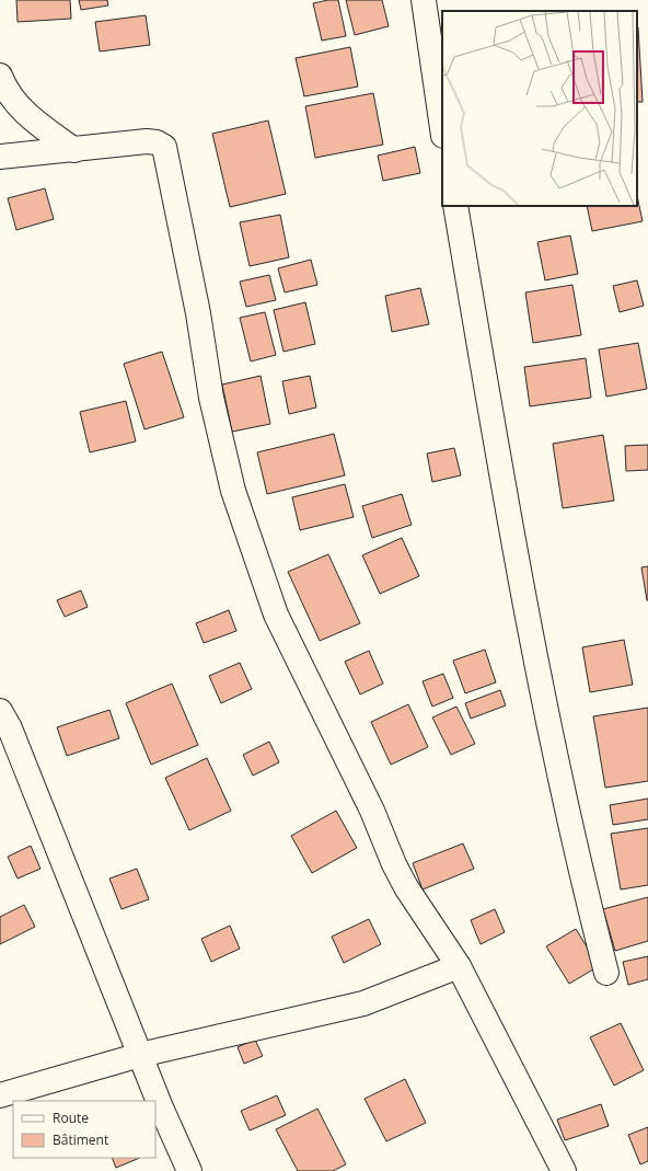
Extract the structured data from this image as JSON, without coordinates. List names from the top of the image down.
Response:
{
  "legend": ["Route", "Bâtiment"]
}
